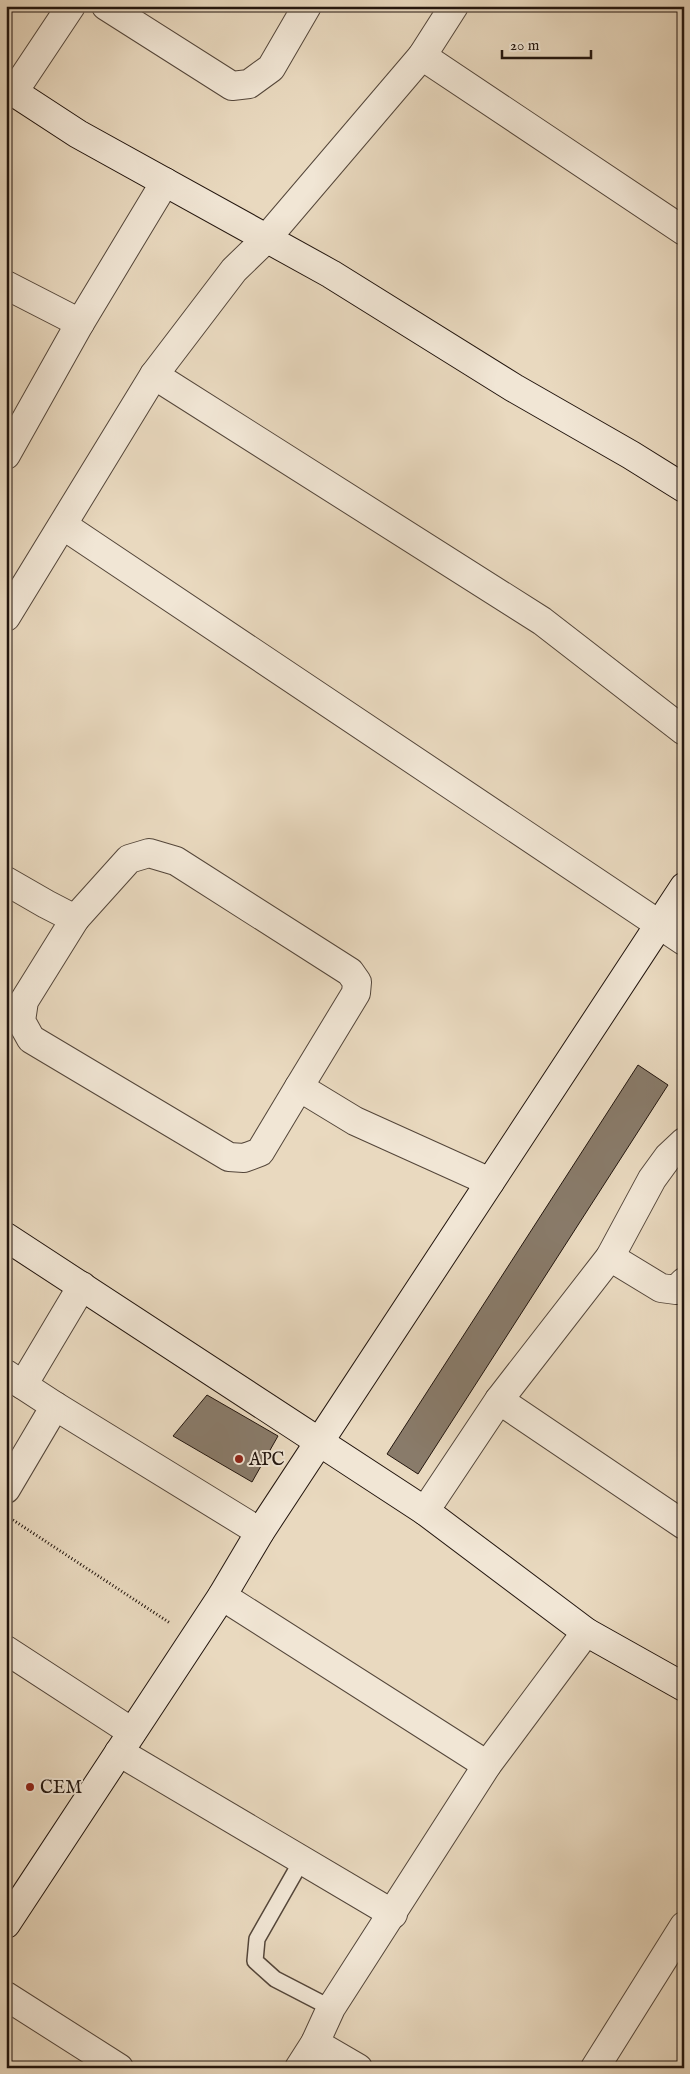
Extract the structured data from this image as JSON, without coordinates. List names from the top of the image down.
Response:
{
  "places": ["APC", "CEM"],
  "scale_bar": "20 m"
}
